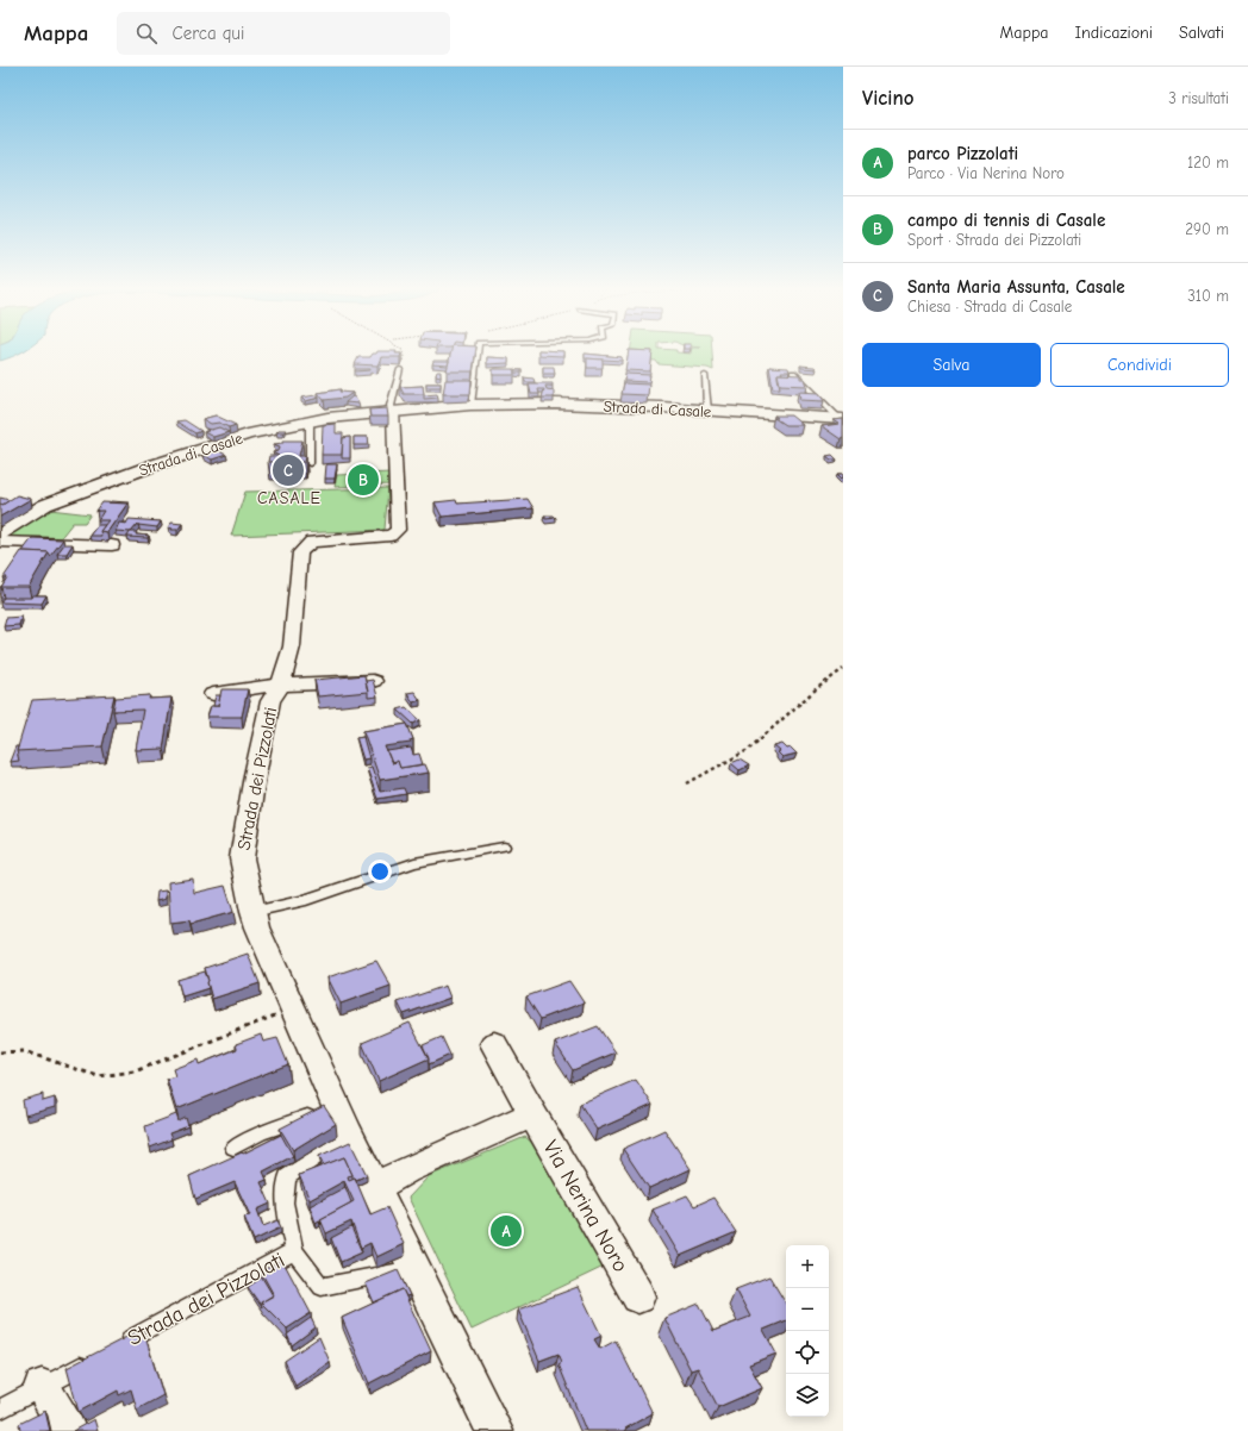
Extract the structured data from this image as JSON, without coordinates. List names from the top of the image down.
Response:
{
  "streets": {
    "street": ["Strada di Casale", "Strada dei Pizzolati", "Via Nerina Noro"]
  },
  "crossings": [
    ["Strada di Casale", "Strada dei Pizzolati"]
  ],
  "districts": ["CASALE"],
  "page": {
    "header": "Mappa",
    "search": "Cerca qui",
    "nav": ["Mappa", "Indicazioni", "Salvati"],
    "heading": ["Vicino", "3 risultati"],
    "list": [
      {
        "mark": "A",
        "name": "parco Pizzolati",
        "note": "Parco · Via Nerina Noro",
        "value": "120 m"
      },
      {
        "mark": "B",
        "name": "campo di tennis di Casale",
        "note": "Sport · Strada dei Pizzolati",
        "value": "290 m"
      },
      {
        "mark": "C",
        "name": "Santa Maria Assunta, Casale",
        "note": "Chiesa · Strada di Casale",
        "value": "310 m"
      }
    ],
    "buttons": ["Salva", "Condividi"],
    "pins": ["C", "B", "A"],
    "map_buttons": ["+", "−"]
  }
}
